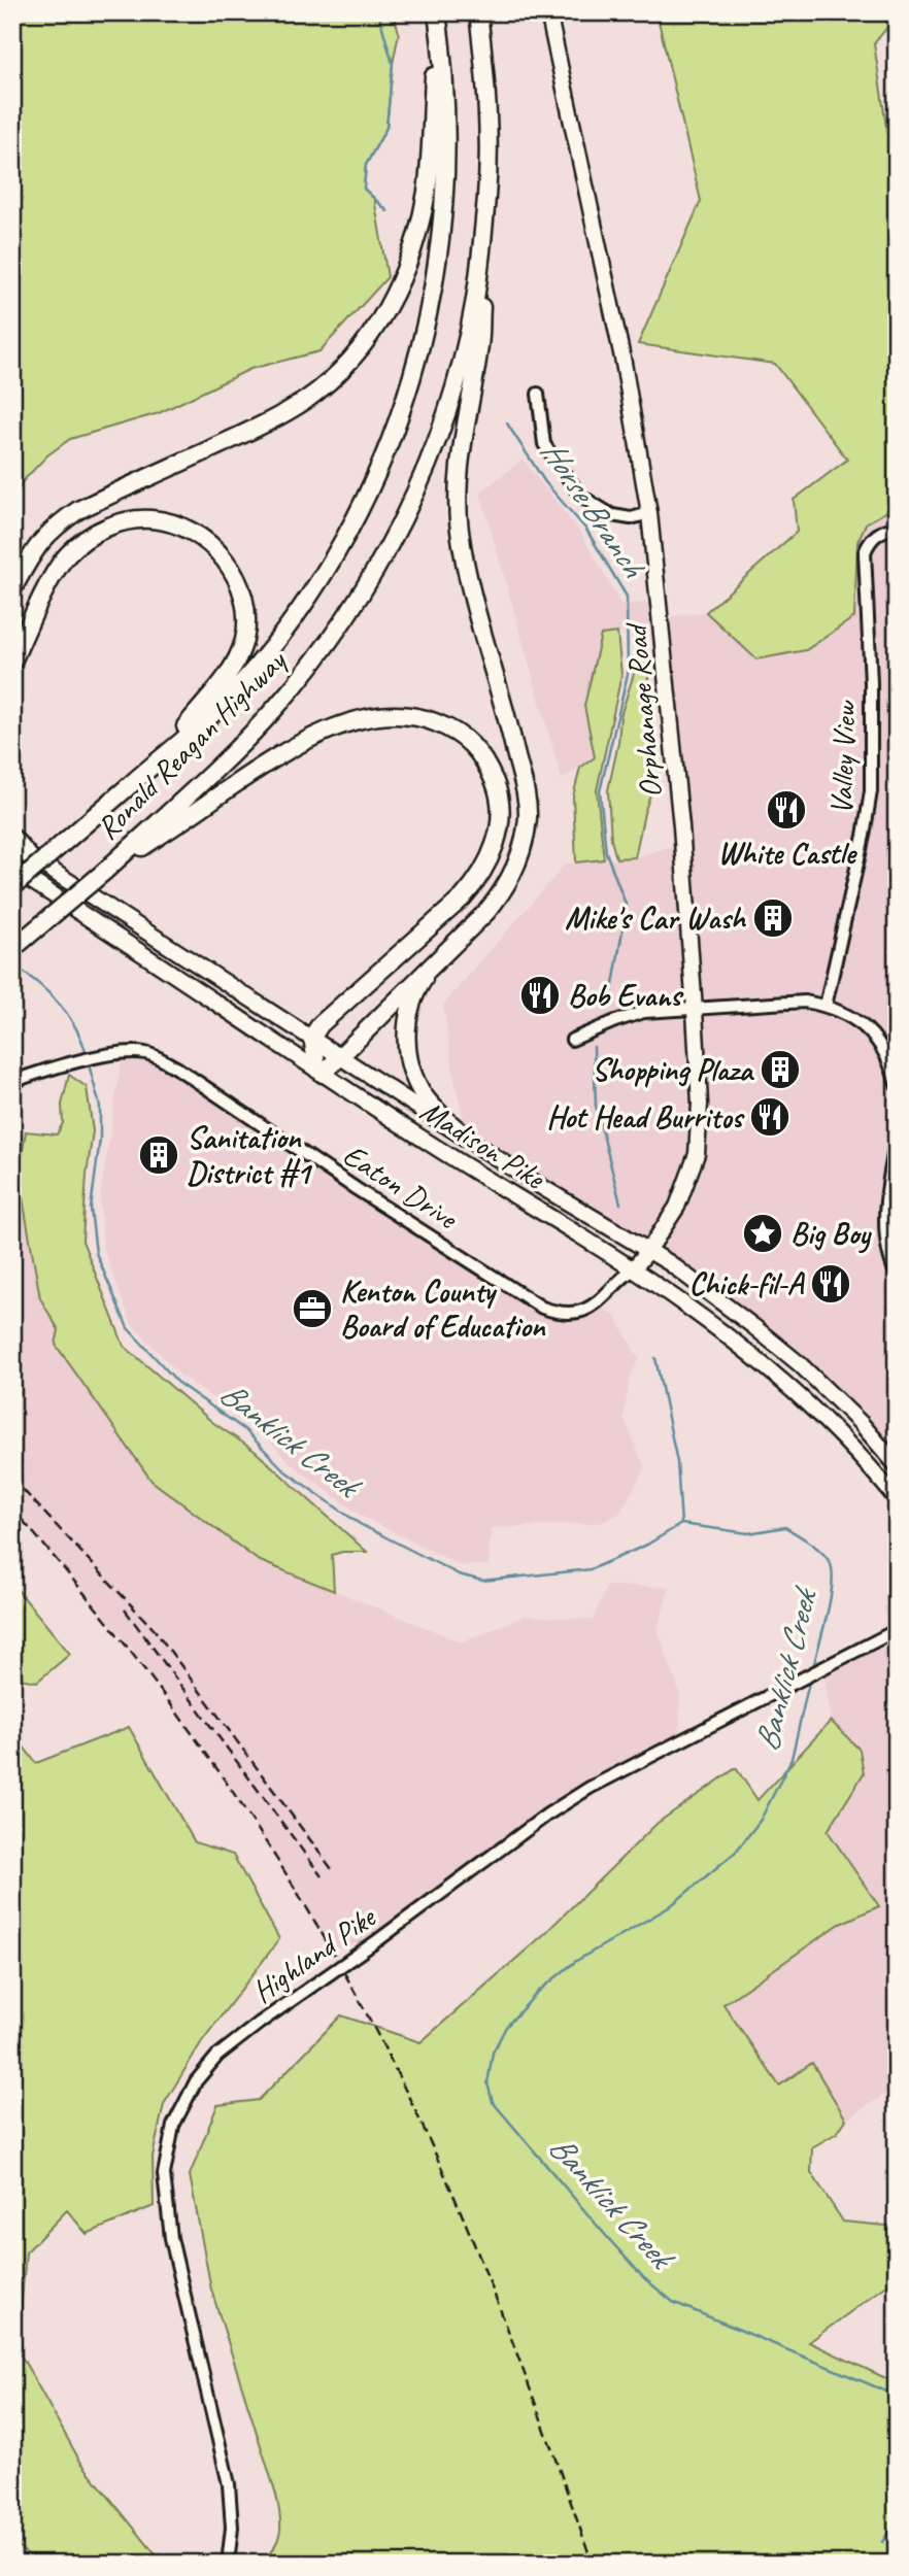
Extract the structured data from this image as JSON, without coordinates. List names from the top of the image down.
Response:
{
  "streets": {
    "highway": ["Ronald Reagan Highway"],
    "main road": ["Orphanage Road", "Madison Pike"],
    "street": ["Valley View", "Eaton Drive", "Highland Pike"]
  },
  "crossings": [
    ["Orphanage Road", "Madison Pike"],
    ["Orphanage Road", "Eaton Drive"],
    ["Madison Pike", "Eaton Drive"]
  ],
  "water": ["Horse Branch", "Banklick Creek"],
  "places": {
    "restaurant": [
      "White Castle",
      "Bob Evans",
      "Hot Head Burritos",
      "Chick-fil-A"
    ],
    "building": ["Mike's Car Wash", "Shopping Plaza", "Sanitation District #1"],
    "place": ["Big Boy"],
    "office": ["Kenton County Board of Education"]
  }
}
